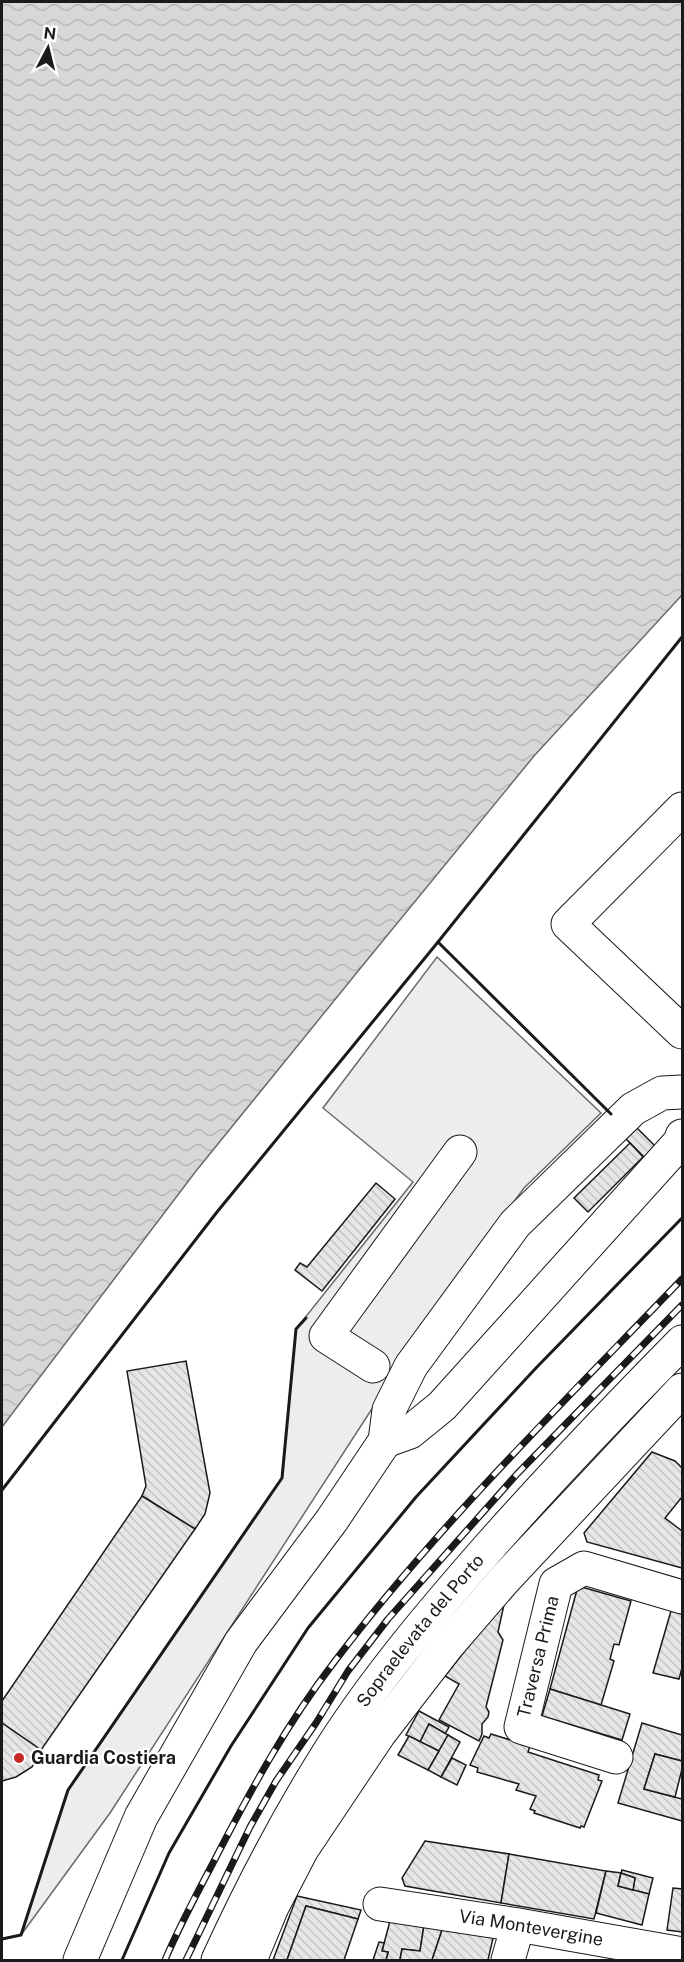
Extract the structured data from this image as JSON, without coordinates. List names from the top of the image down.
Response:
{
  "streets": {
    "street": ["Sopraelevata del Porto", "Traversa Prima", "Via Montevergine"]
  },
  "places": ["Guardia Costiera"],
  "north": "top"
}
